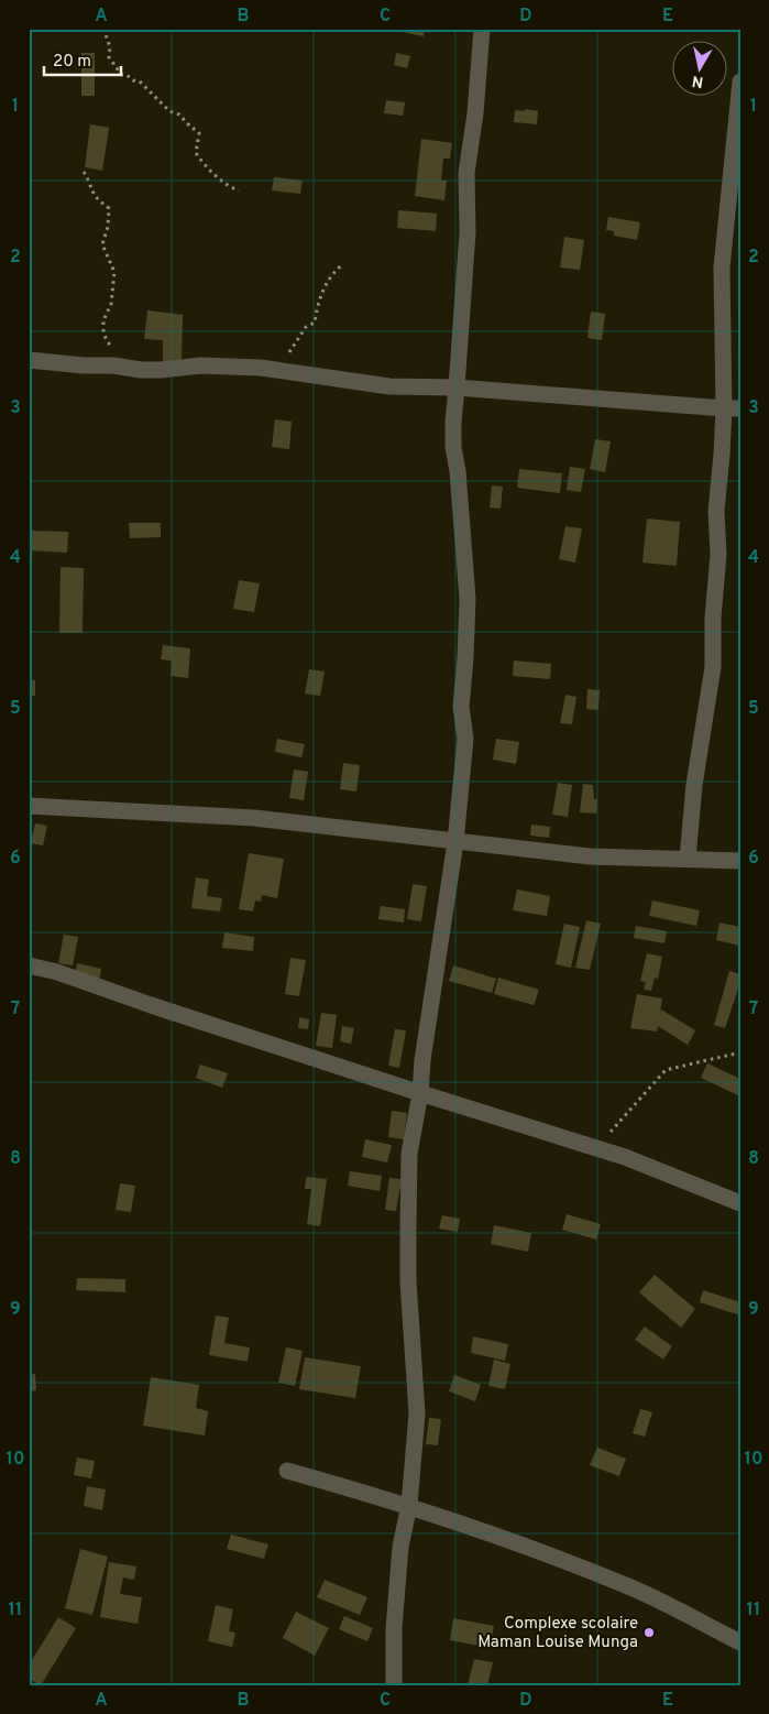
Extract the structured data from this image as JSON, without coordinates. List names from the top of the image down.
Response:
{
  "places": ["Complexe scolaire Maman Louise Munga"],
  "scale_bar": "20 m",
  "north": "bottom",
  "grid": {
    "columns": [
      "A",
      "B",
      "C",
      "D",
      "E"
    ],
    "rows": [
      "1",
      "2",
      "3",
      "4",
      "5",
      "6",
      "7",
      "8",
      "9",
      "10",
      "11"
    ]
  }
}
